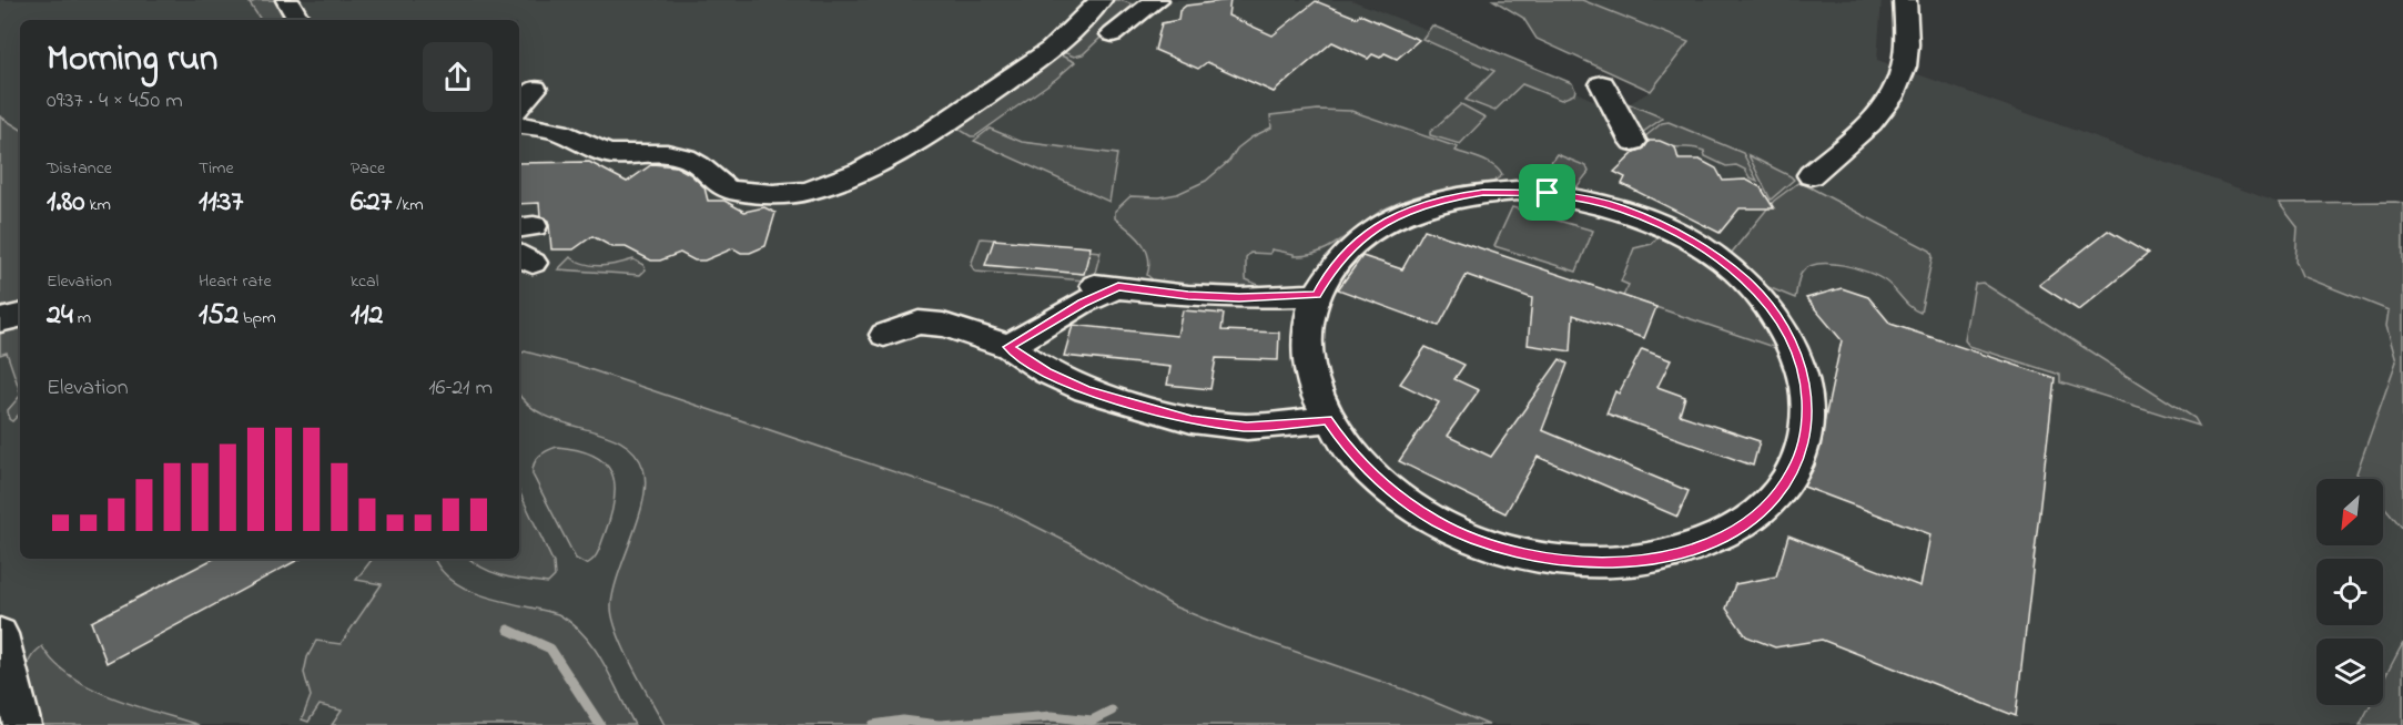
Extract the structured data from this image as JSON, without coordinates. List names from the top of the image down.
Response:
{
  "north": "bottom left",
  "page": {
    "heading": ["Morning run", "09:37 · 4 × 450 m"],
    "stats": [
      ["Distance", "1.80 km"],
      ["Time", "11:37"],
      ["Pace", "6:27 /km"],
      ["Elevation", "24 m"],
      ["Heart rate", "152 bpm"],
      ["kcal", "112"]
    ],
    "chart": ["Elevation", "16–21 m"]
  }
}
